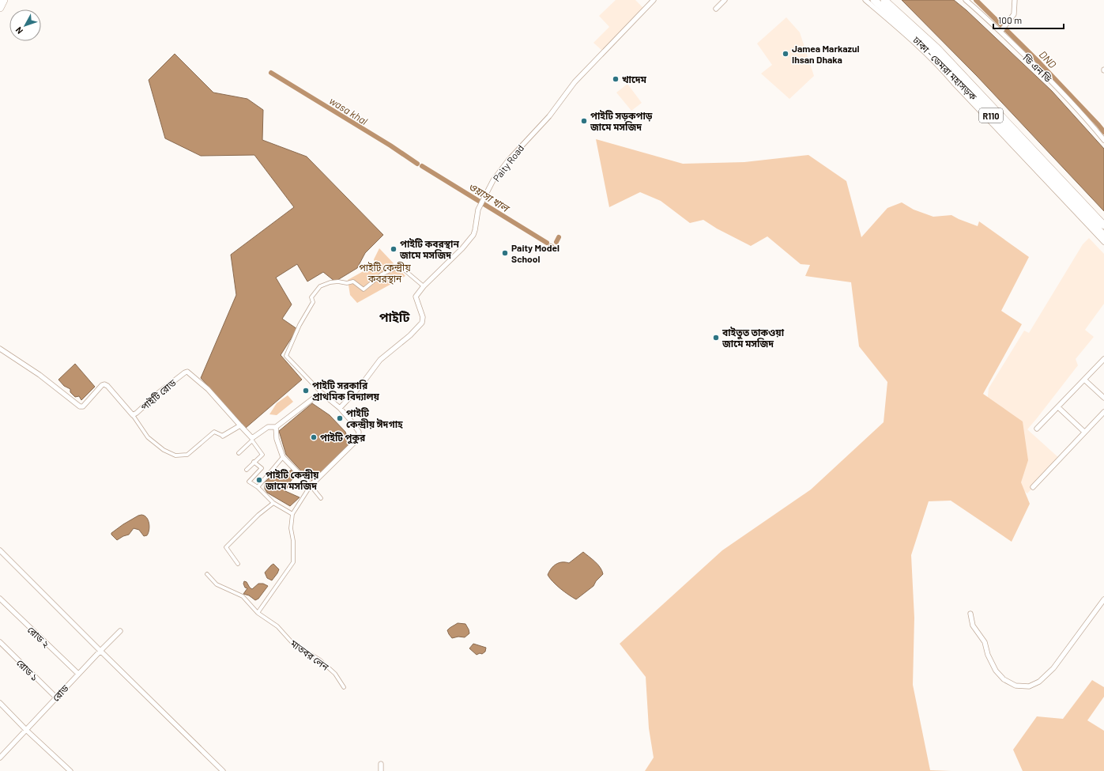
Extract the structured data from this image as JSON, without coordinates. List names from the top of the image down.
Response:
{
  "streets": {
    "main road": ["ঢাকা - ডেমরা মহাসড়ক", "R110"],
    "street": [
      "ডি এন ডি",
      "Paity Road",
      "পাইটি রোড",
      "রোড ২",
      "মাতবর লেন",
      "রোড ১",
      "রোড"
    ]
  },
  "crossings": [
    ["রোড ২", "রোড"],
    ["রোড ১", "রোড"]
  ],
  "districts": ["পাইটি"],
  "water": ["DND", "wasa khal", "ওয়াসা খাল"],
  "parks": ["পাইটি কেন্দ্রীয় কবরস্থান"],
  "places": [
    "Jamea Markazul Ihsan Dhaka",
    "খাদেম",
    "পাইটি সড়কপাড় জামে মসজিদ",
    "পাইটি কবরস্থান জামে মসজিদ",
    "Paity Model School",
    "বাইতুত তাকওয়া জামে মসজিদ",
    "পাইটি সরকারি প্রাথমিক বিদ্যালয়",
    "পাইটি কেন্দ্রীয় ঈদগাহ",
    "পাইটি পুকুর",
    "পাইটি কেন্দ্রীয় জামে মসজিদ"
  ],
  "scale_bar": "100 m",
  "north": "bottom left"
}
